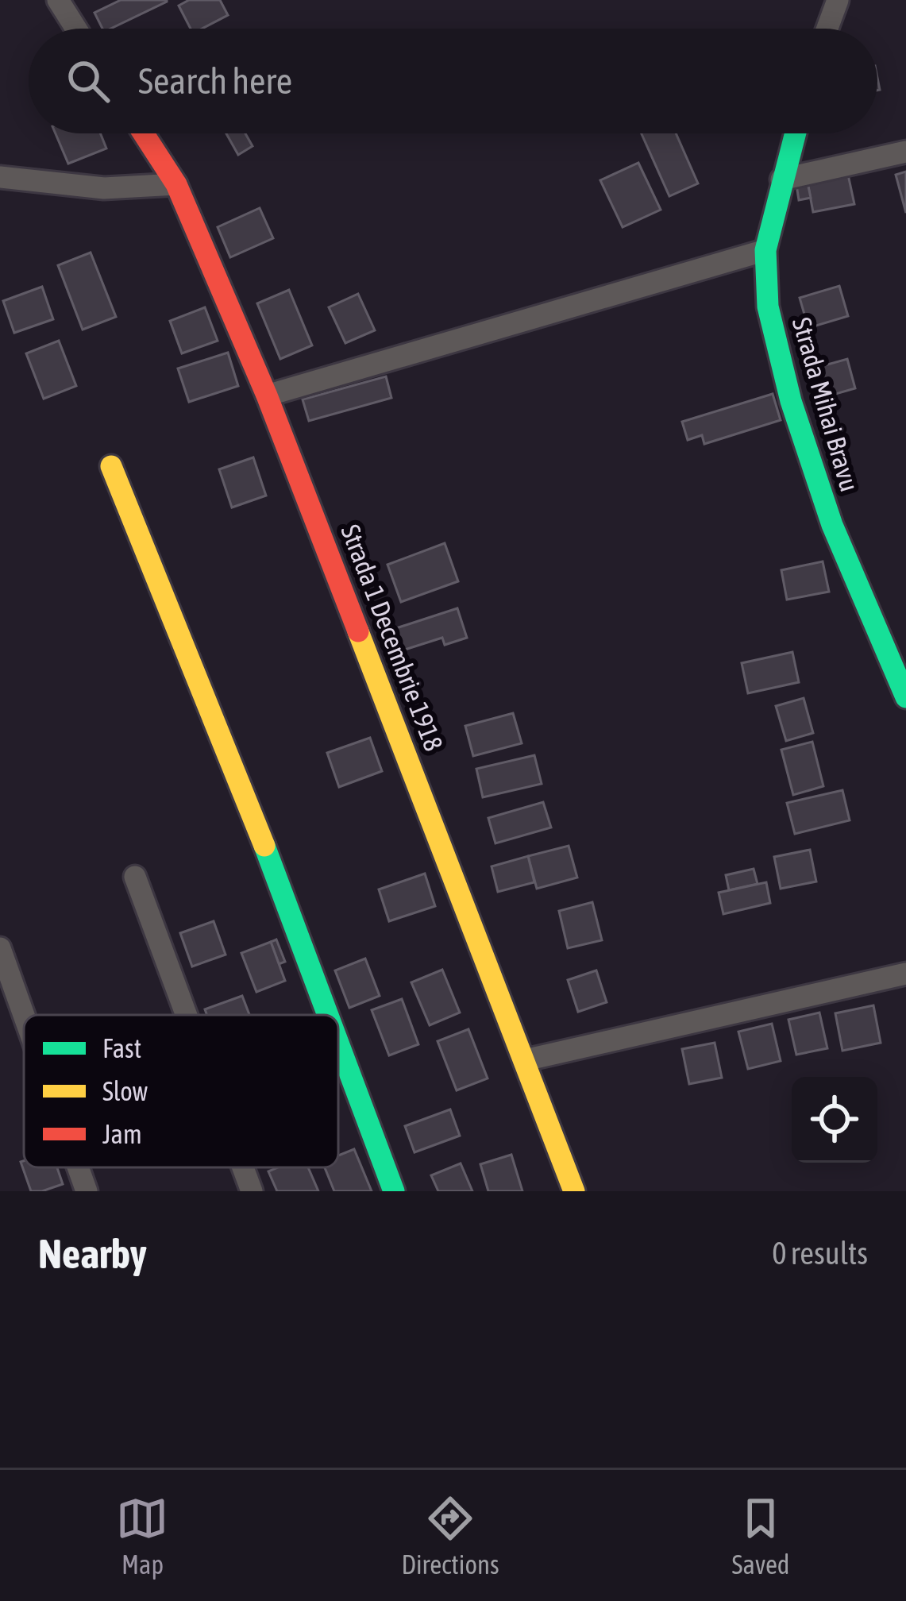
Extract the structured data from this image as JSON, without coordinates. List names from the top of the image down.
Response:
{
  "streets": {
    "street": ["Strada Mihai Bravu", "Strada 1 Decembrie 1918"]
  },
  "legend": ["Fast", "Slow", "Jam"],
  "page": {
    "search": "Search here",
    "heading": ["Nearby", "0 results"],
    "nav": ["Map", "Directions", "Saved"]
  }
}
